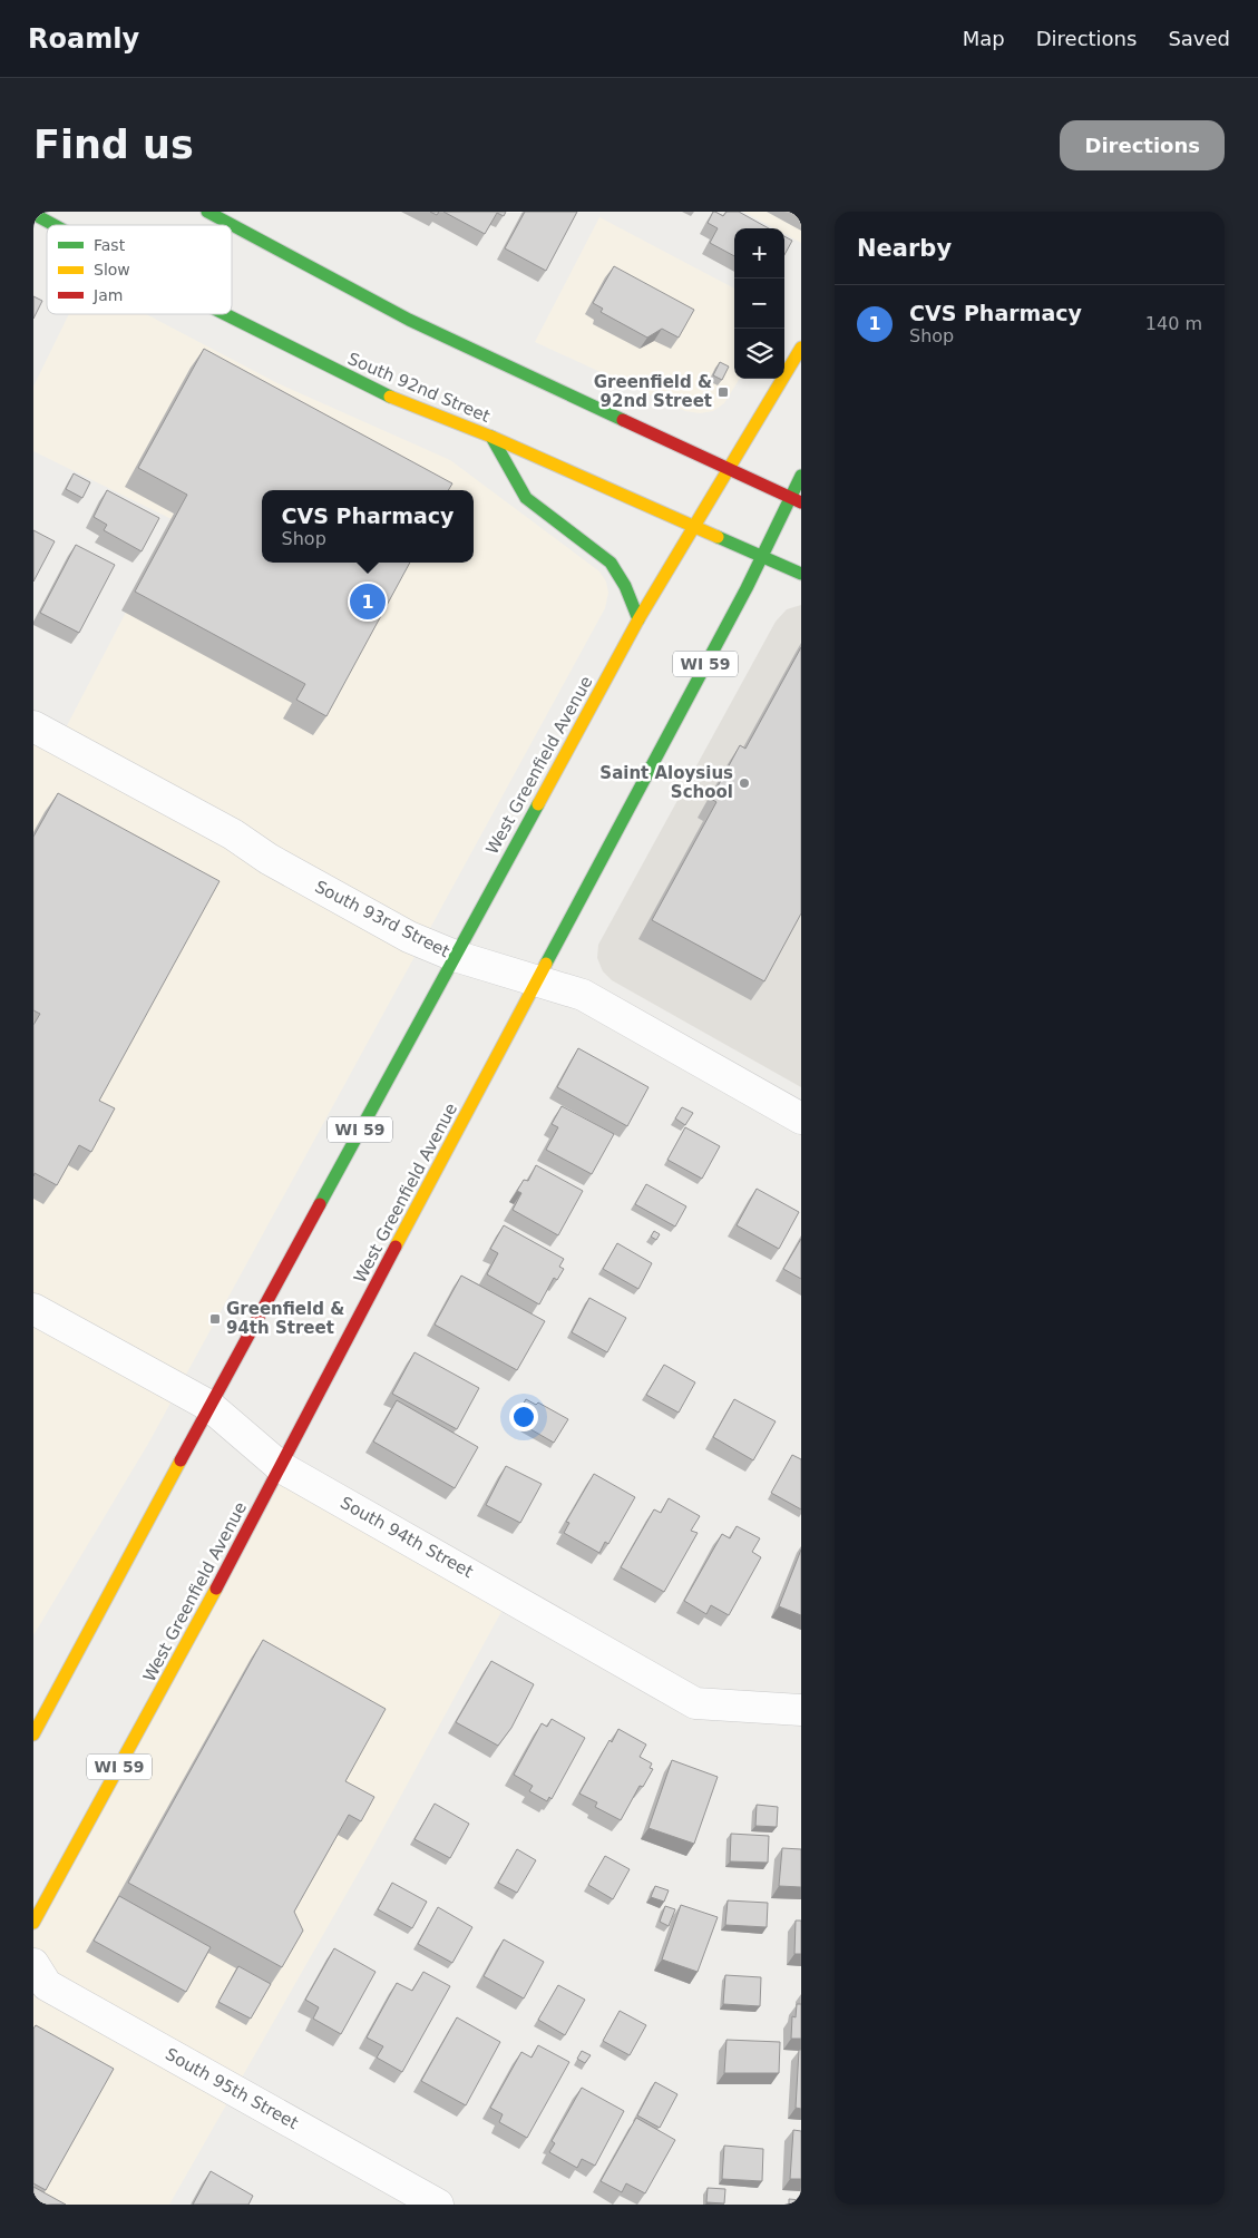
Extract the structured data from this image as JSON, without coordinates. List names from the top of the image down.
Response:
{
  "streets": {
    "main road": ["South 92nd Street", "WI 59", "West Greenfield Avenue"],
    "street": ["South 93rd Street", "South 94th Street", "South 95th Street"]
  },
  "crossings": [
    ["South 92nd Street", "West Greenfield Avenue"],
    ["West Greenfield Avenue", "South 93rd Street"],
    ["West Greenfield Avenue", "South 94th Street"]
  ],
  "places": {
    "transit": ["Greenfield & 92nd Street", "Greenfield & 94th Street"],
    "other": ["Saint Aloysius School"]
  },
  "legend": ["Fast", "Slow", "Jam"],
  "page": {
    "header": "Roamly",
    "nav": ["Map", "Directions", "Saved"],
    "buttons": "Directions",
    "title": "Find us",
    "heading": "Nearby",
    "map_buttons": ["+", "−"],
    "list": [
      {
        "mark": "1",
        "name": "CVS Pharmacy",
        "note": "Shop",
        "value": "140 m"
      }
    ],
    "popup": ["CVS Pharmacy", "Shop"],
    "pins": "1"
  }
}
